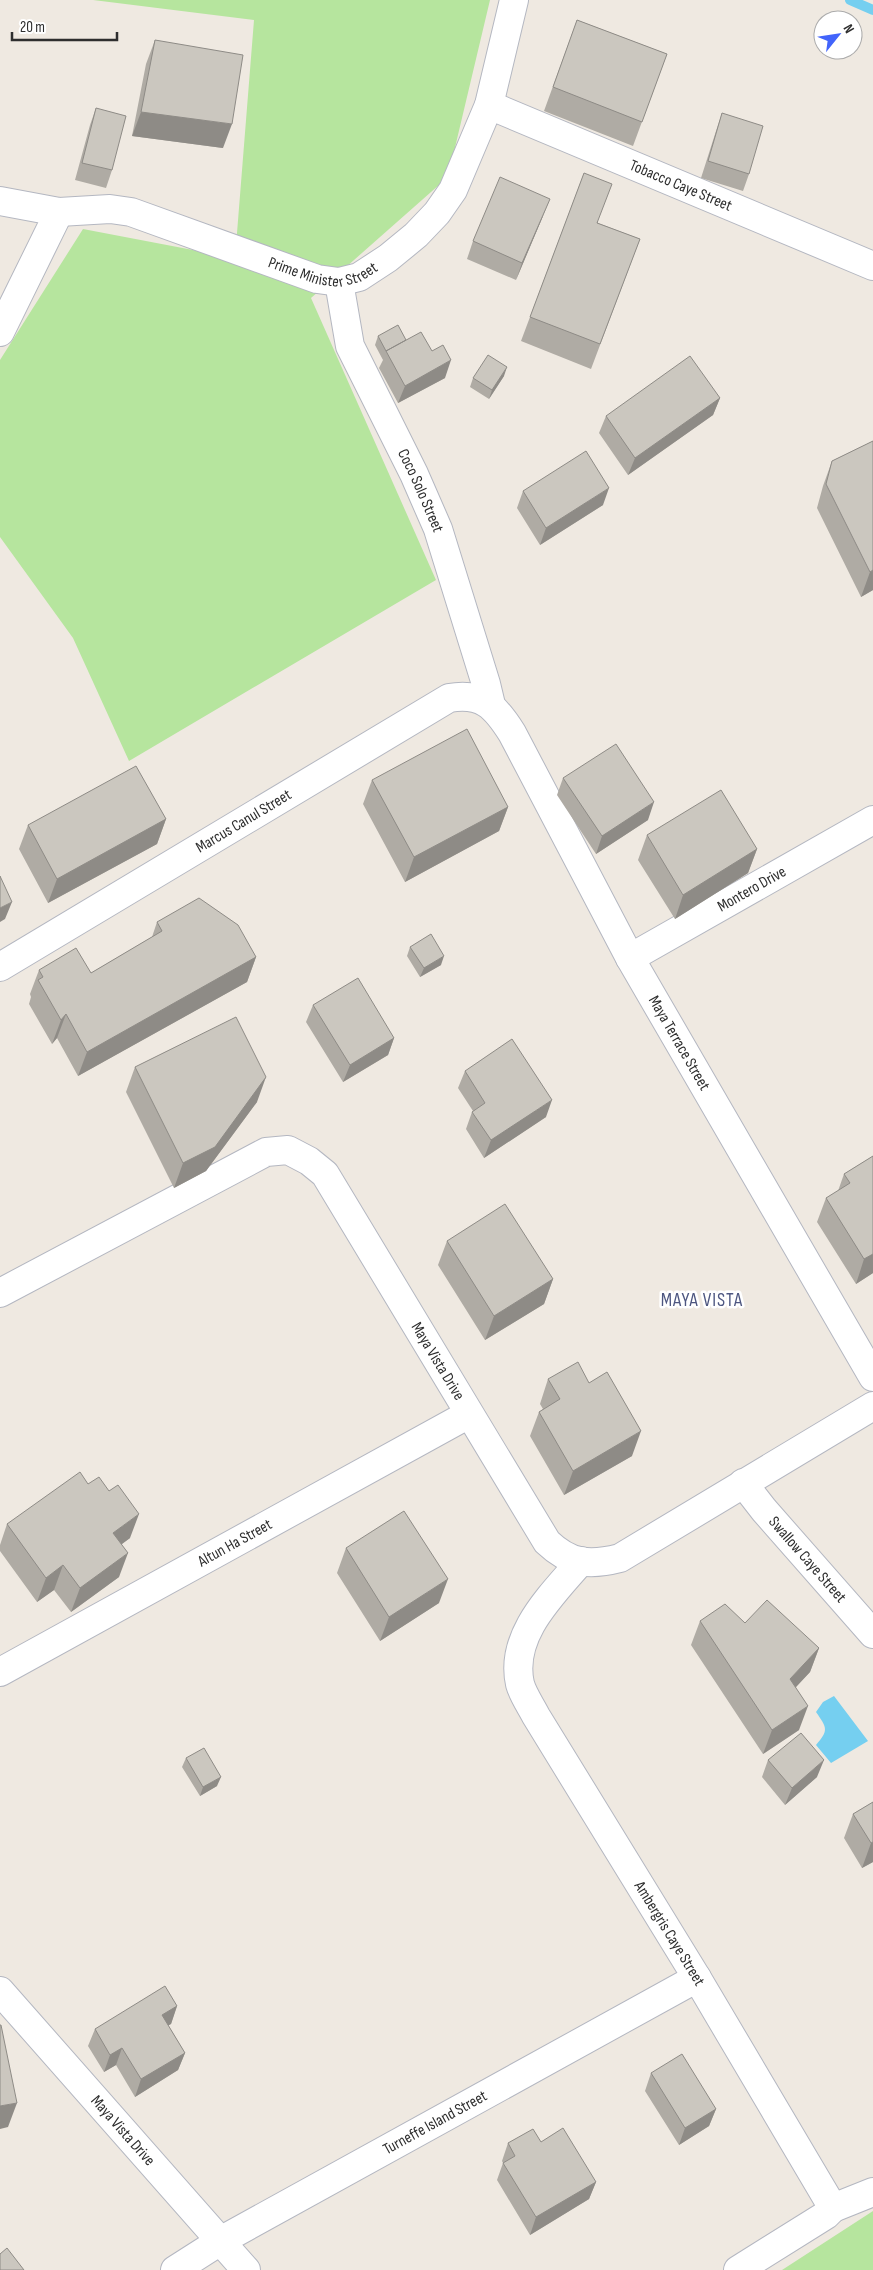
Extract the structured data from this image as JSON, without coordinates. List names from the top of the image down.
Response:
{
  "streets": {
    "street": [
      "Tobacco Caye Street",
      "Prime Minister Street",
      "Coco Solo Street",
      "Marcus Canul Street",
      "Montero Drive",
      "Maya Terrace Street",
      "Maya Vista Drive",
      "Altun Ha Street",
      "Swallow Caye Street",
      "Ambergris Caye Street",
      "Turneffe Island Street"
    ]
  },
  "crossings": [
    ["Tobacco Caye Street", "Prime Minister Street"],
    ["Prime Minister Street", "Coco Solo Street"],
    ["Coco Solo Street", "Marcus Canul Street"],
    ["Coco Solo Street", "Maya Terrace Street"],
    ["Marcus Canul Street", "Maya Terrace Street"],
    ["Montero Drive", "Maya Terrace Street"],
    ["Maya Vista Drive", "Altun Ha Street"],
    ["Maya Vista Drive", "Swallow Caye Street"],
    ["Maya Vista Drive", "Ambergris Caye Street"],
    ["Maya Vista Drive", "Turneffe Island Street"],
    ["Ambergris Caye Street", "Turneffe Island Street"]
  ],
  "districts": ["MAYA VISTA"],
  "scale_bar": "20 m",
  "north": "top right"
}
